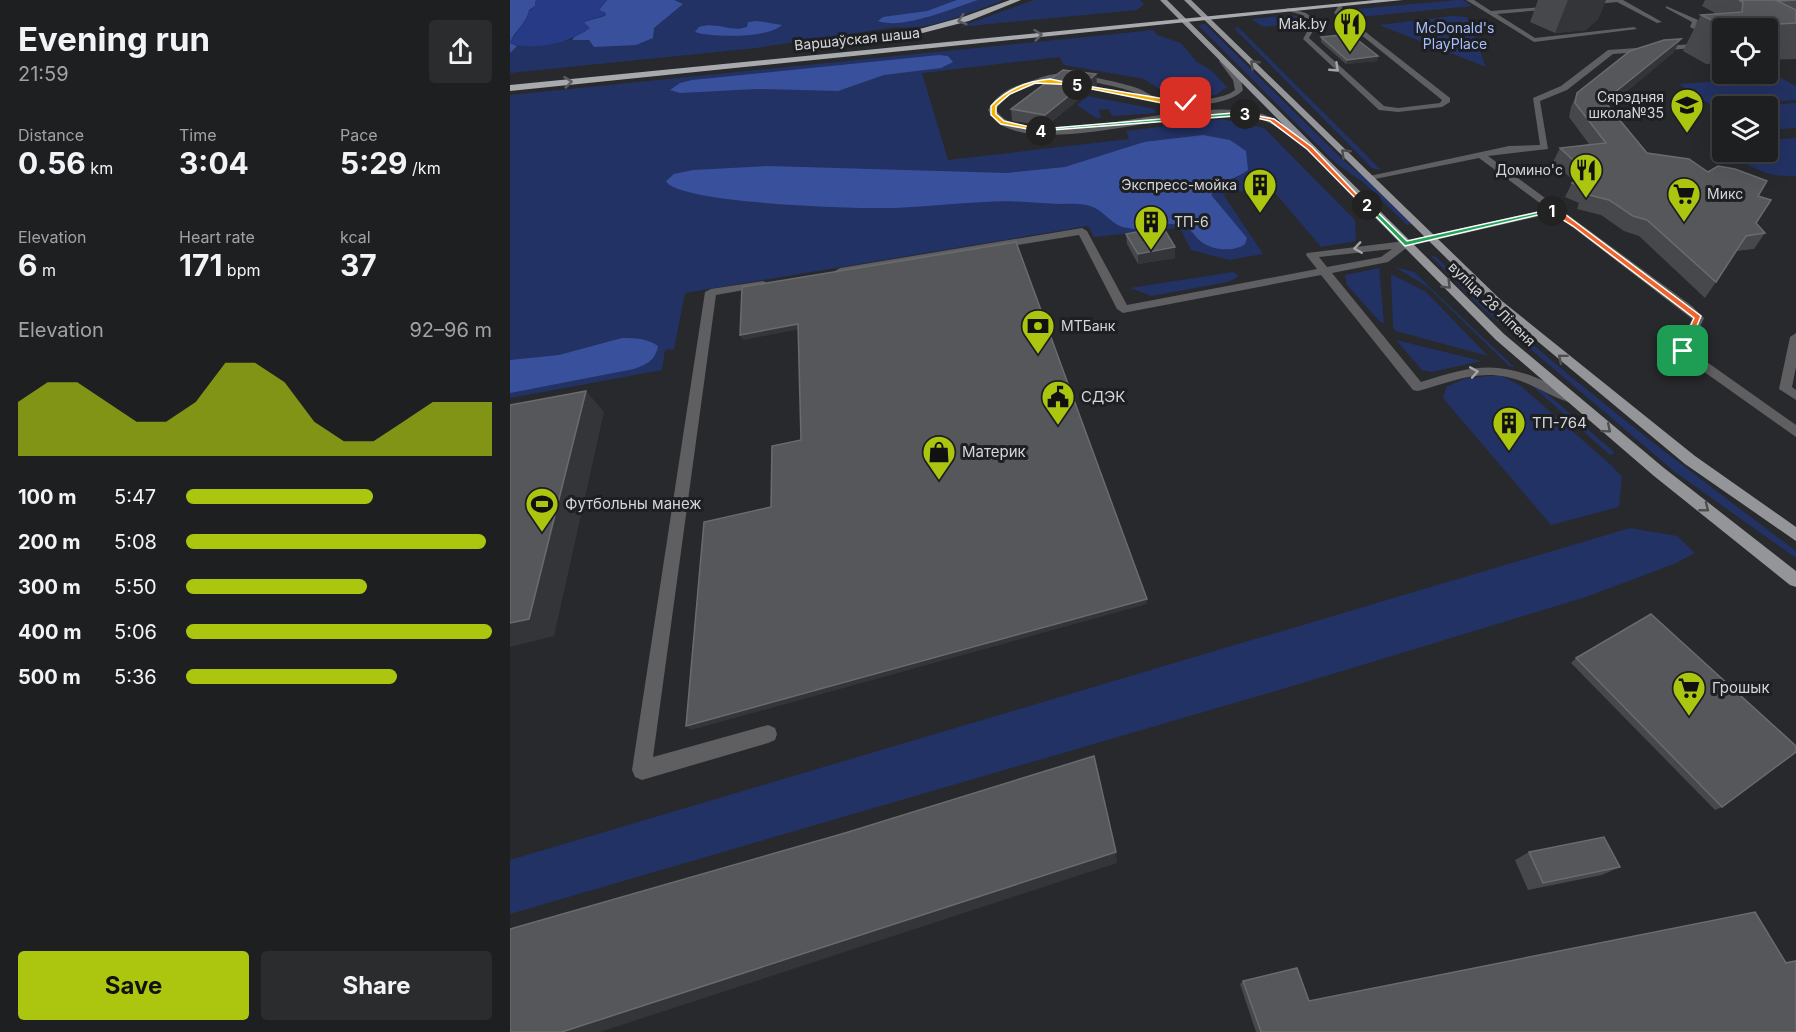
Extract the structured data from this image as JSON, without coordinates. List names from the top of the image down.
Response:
{
  "streets": {
    "highway": ["Варшаўская шаша"],
    "main road": ["вуліца 28 Ліпеня"]
  },
  "crossings": [
    ["Варшаўская шаша", "вуліца 28 Ліпеня"]
  ],
  "parks": ["McDonald's PlayPlace"],
  "places": {
    "restaurant": ["Mak.by", "Домино'c"],
    "school or university": ["Сярэдняя школа№35"],
    "building": ["Экспресс-мойка", "ТП-6", "ТП-764"],
    "supermarket": ["Микс", "Грошык"],
    "bank": ["МТБанк"],
    "public building": ["СДЭК"],
    "shop": ["Материк"],
    "sports": ["Футбольны манеж"]
  },
  "page": {
    "heading": ["Evening run", "21:59"],
    "pins": [
      "5",
      "3",
      "4",
      "2",
      "1"
    ],
    "stats": [
      ["Distance", "0.56 km"],
      ["Time", "3:04"],
      ["Pace", "5:29 /km"],
      ["Elevation", "6 m"],
      ["Heart rate", "171 bpm"],
      ["kcal", "37"]
    ],
    "chart": ["Elevation", "92–96 m"],
    "list": [
      {
        "name": "100 m",
        "note": "5:47"
      },
      {
        "name": "200 m",
        "note": "5:08"
      },
      {
        "name": "300 m",
        "note": "5:50"
      },
      {
        "name": "400 m",
        "note": "5:06"
      },
      {
        "name": "500 m",
        "note": "5:36"
      }
    ],
    "buttons": ["Save", "Share"]
  }
}
